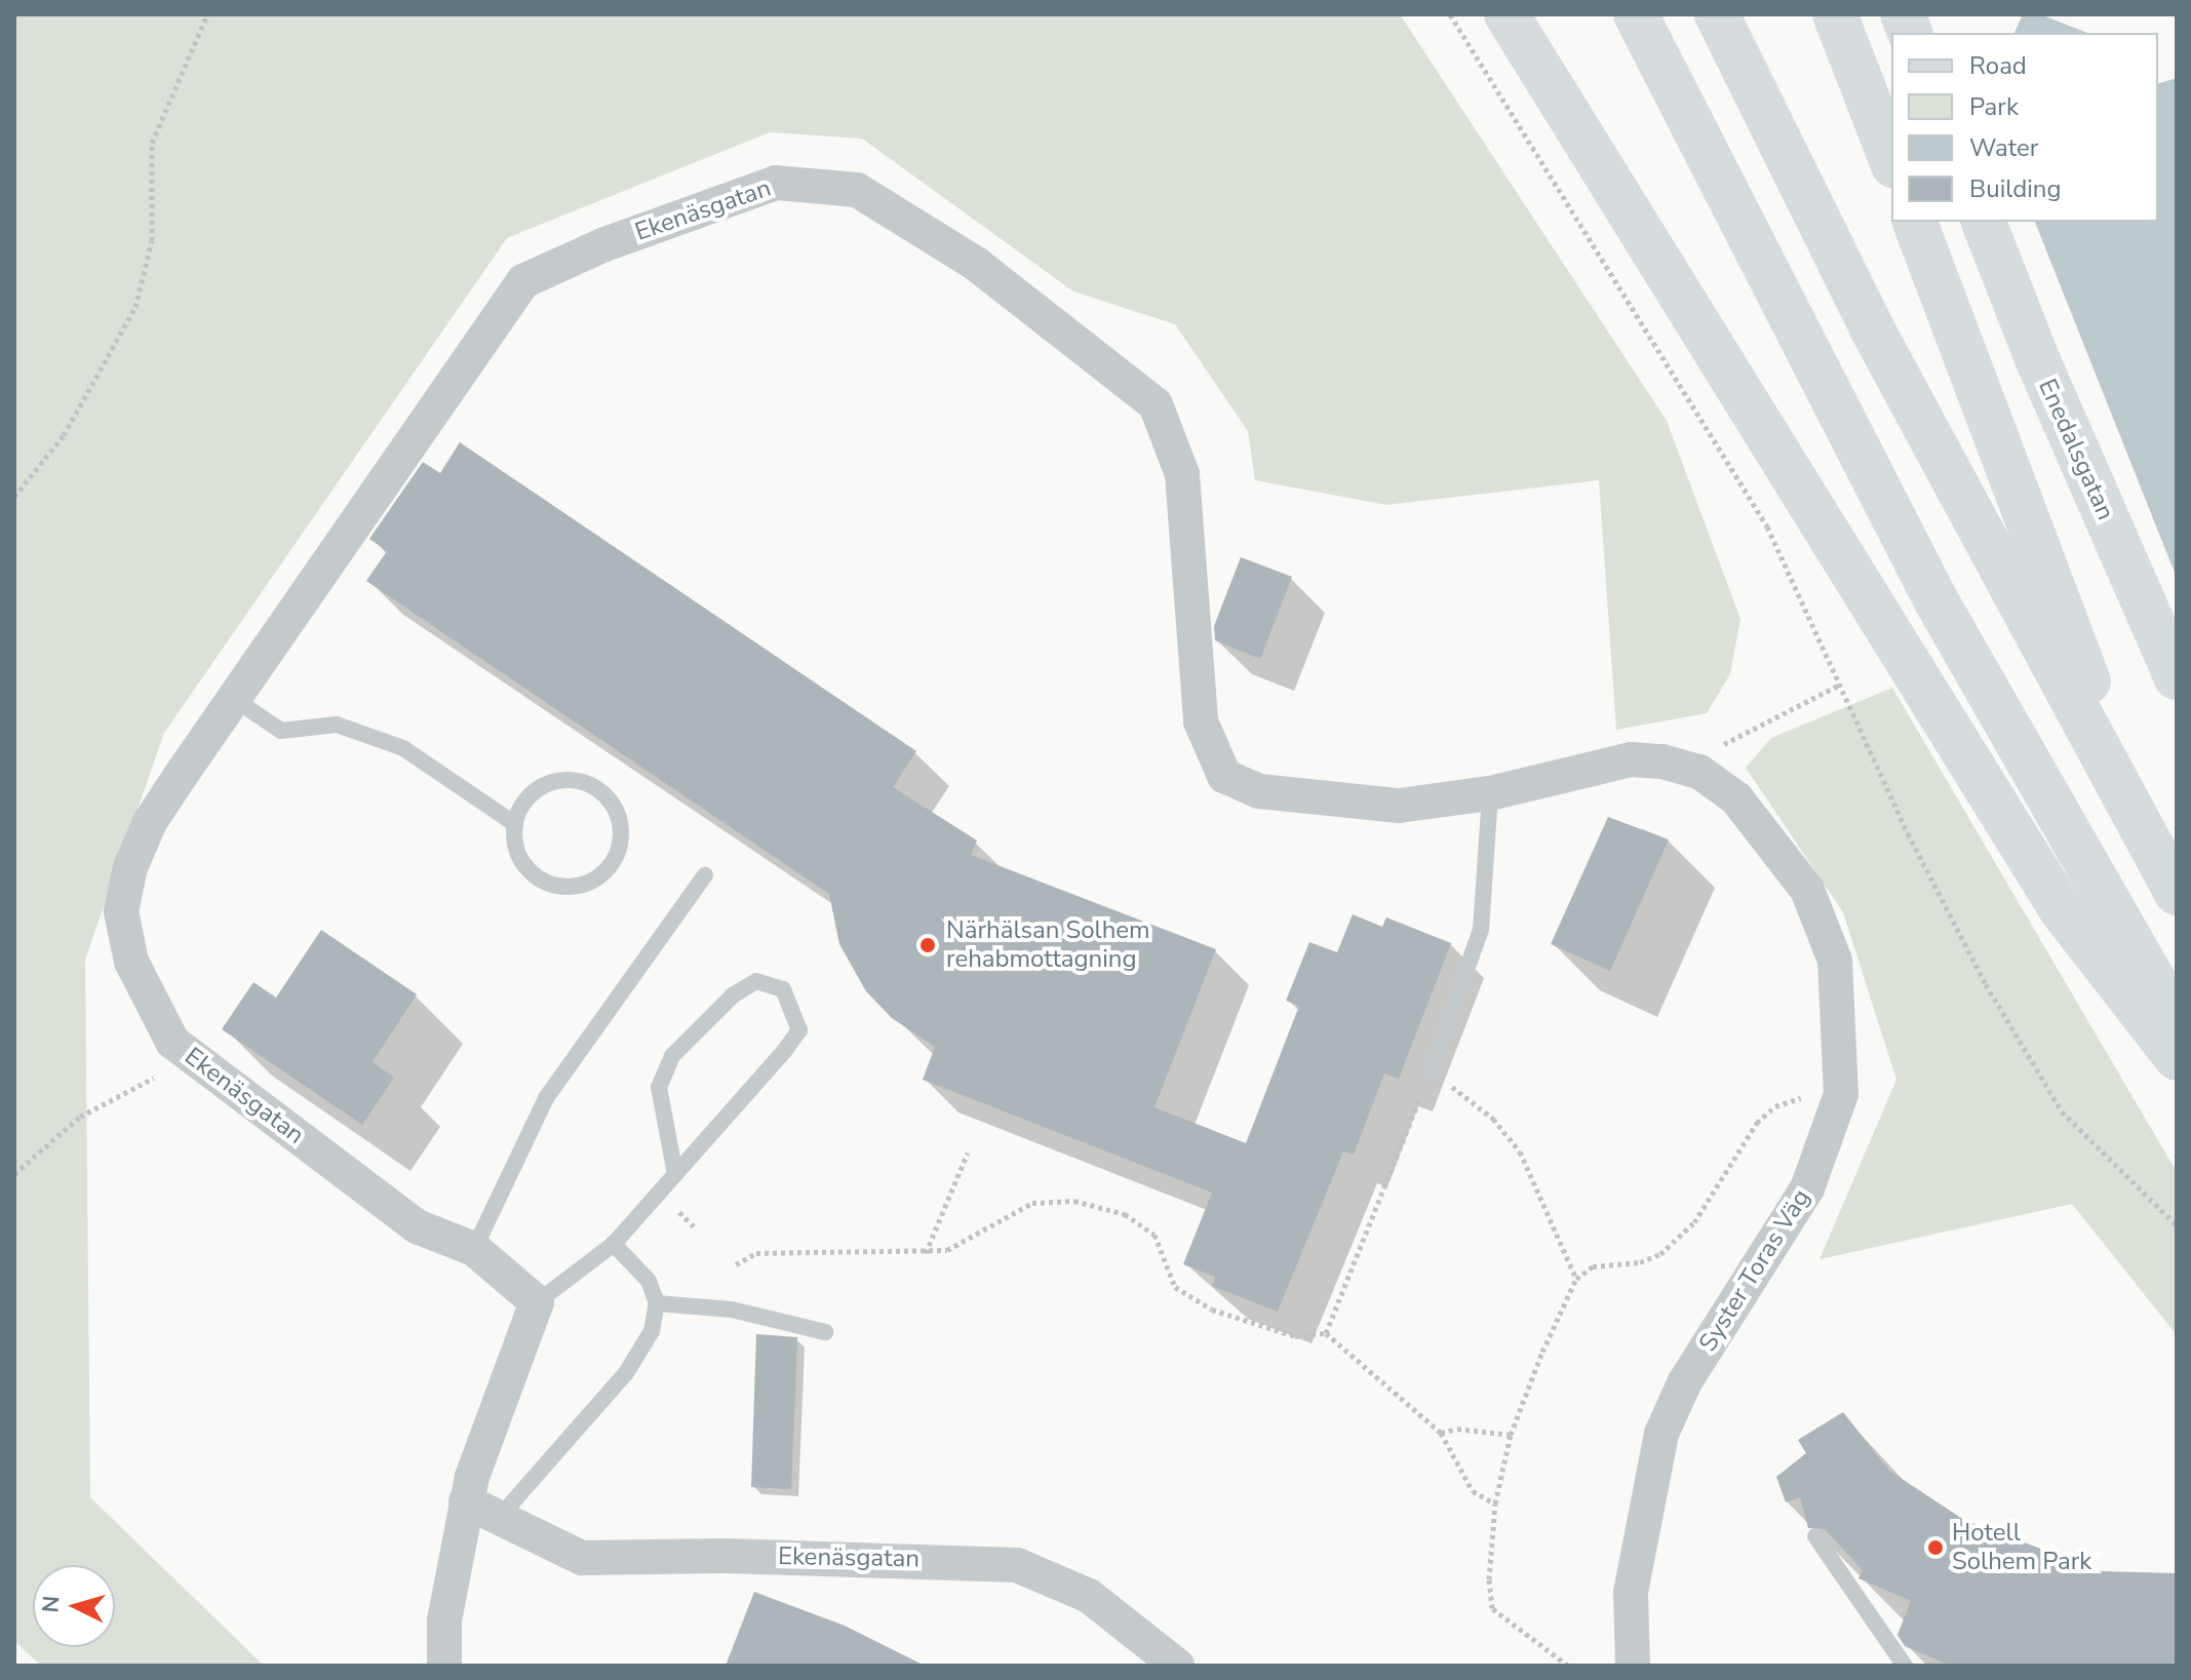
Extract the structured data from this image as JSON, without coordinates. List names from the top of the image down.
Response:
{
  "streets": {
    "main road": ["Enedalsgatan"],
    "street": ["Ekenäsgatan", "Syster Toras Väg"]
  },
  "crossings": [
    ["Ekenäsgatan", "Syster Toras Väg"]
  ],
  "places": ["Närhälsan Solhem rehabmottagning", "Hotell Solhem Park"],
  "legend": [
    "Road",
    "Park",
    "Water",
    "Building"
  ],
  "north": "left"
}
